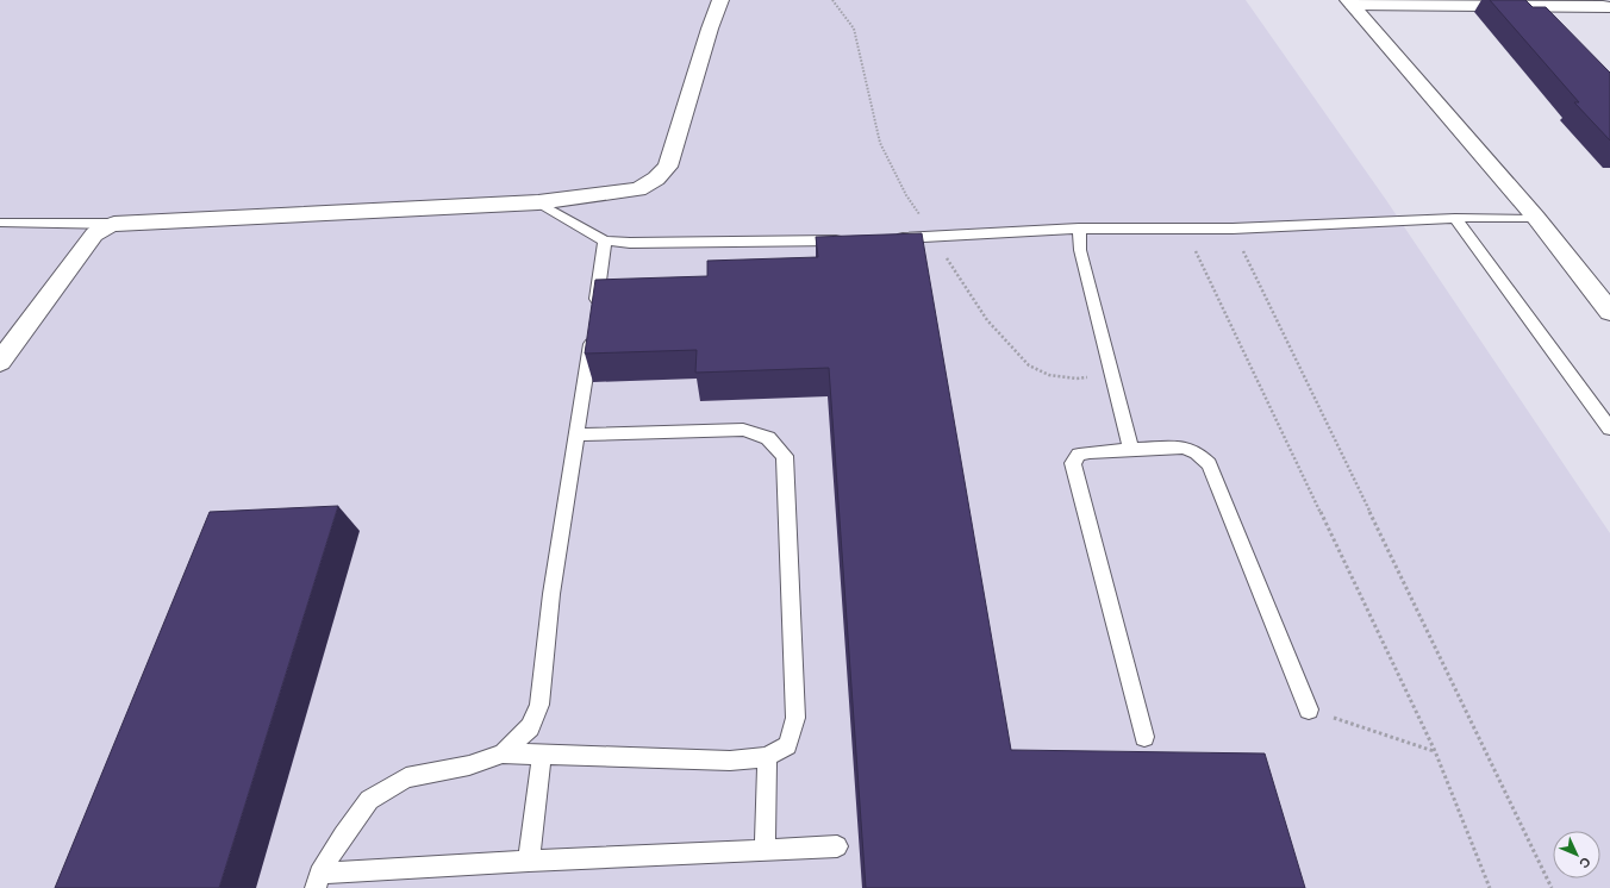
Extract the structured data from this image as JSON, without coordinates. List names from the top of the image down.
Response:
{
  "north": "bottom right"
}
